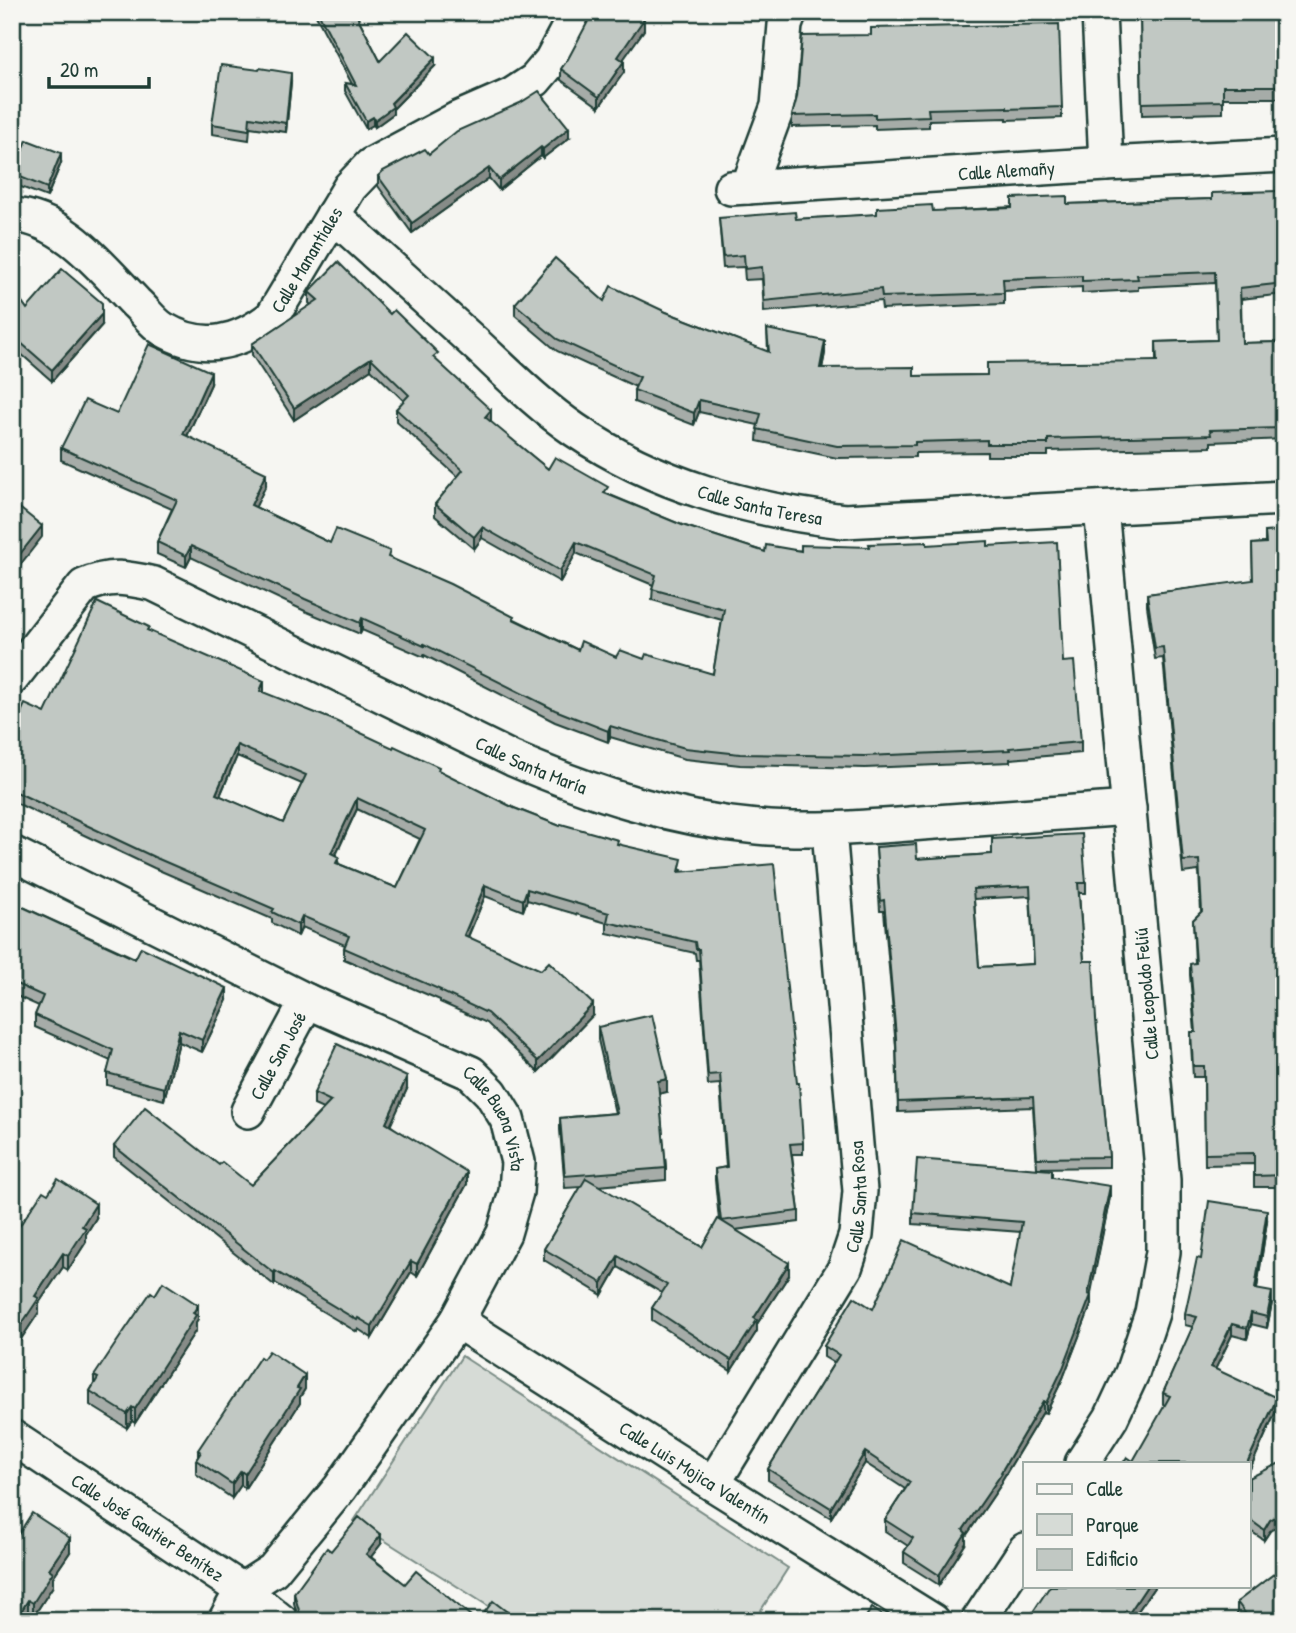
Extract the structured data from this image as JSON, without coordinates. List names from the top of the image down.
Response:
{
  "streets": {
    "street": [
      "Calle Alemañy",
      "Calle Manantiales",
      "Calle Santa Teresa",
      "Calle Santa María",
      "Calle Leopoldo Feliú",
      "Calle San José",
      "Calle Buena Vista",
      "Calle Santa Rosa",
      "Calle Luis Mojica Valentín",
      "Calle José Gautier Benítez"
    ]
  },
  "crossings": [
    ["Calle Manantiales", "Calle Santa Teresa"],
    ["Calle Santa Teresa", "Calle Leopoldo Feliú"],
    ["Calle Santa María", "Calle Leopoldo Feliú"],
    ["Calle Santa María", "Calle Santa Rosa"],
    ["Calle San José", "Calle Buena Vista"],
    ["Calle Buena Vista", "Calle Luis Mojica Valentín"],
    ["Calle Buena Vista", "Calle José Gautier Benítez"],
    ["Calle Santa Rosa", "Calle Luis Mojica Valentín"]
  ],
  "legend": ["Calle", "Parque", "Edificio"],
  "scale_bar": "20 m"
}
